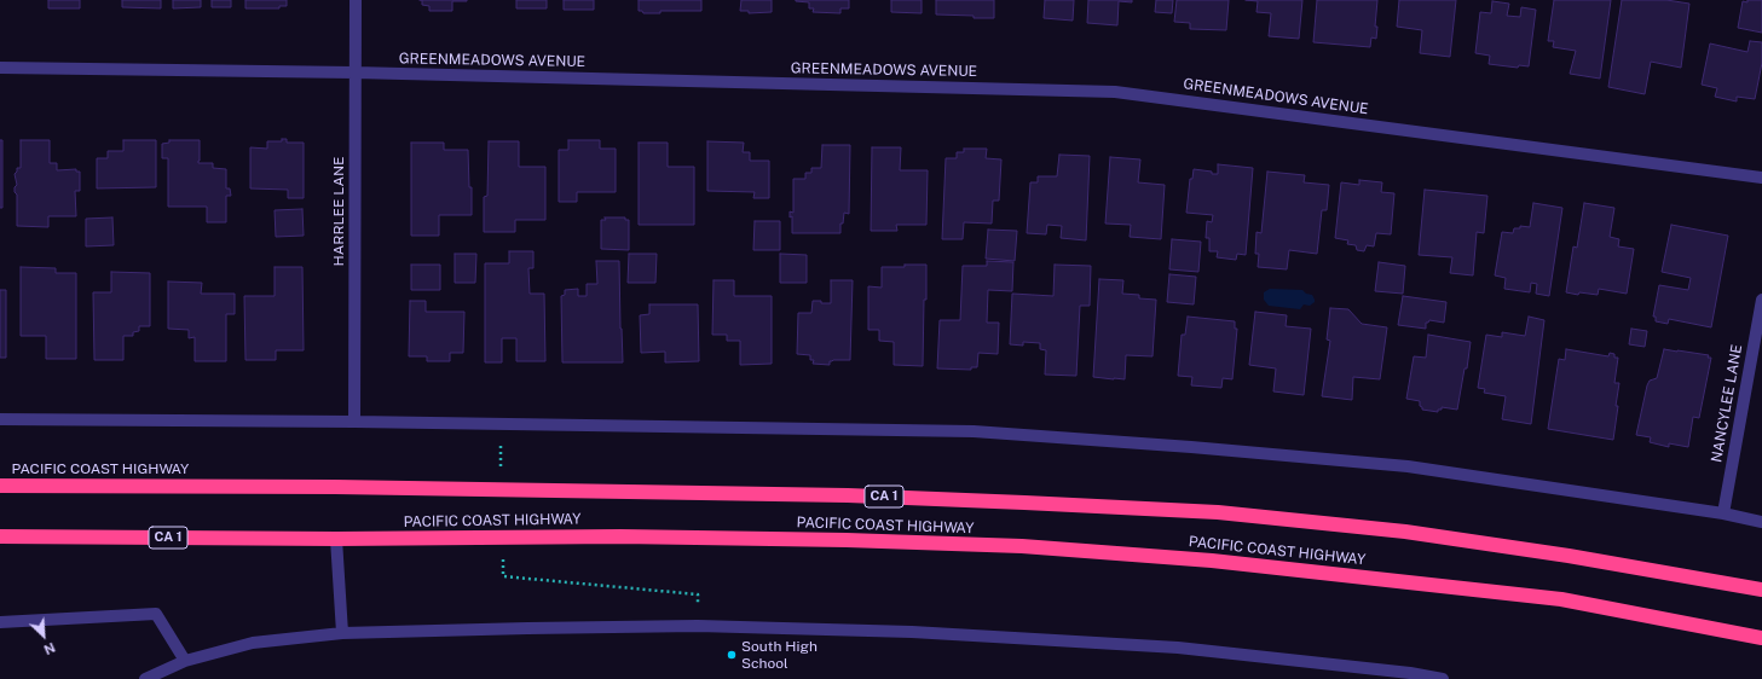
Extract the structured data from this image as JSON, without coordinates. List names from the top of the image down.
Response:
{
  "streets": {
    "highway": ["PACIFIC COAST HIGHWAY", "CA 1"],
    "street": ["GREENMEADOWS AVENUE", "HARRLEE LANE", "NANCYLEE LANE"]
  },
  "crossings": [
    ["GREENMEADOWS AVENUE", "HARRLEE LANE"]
  ],
  "places": ["South High School"],
  "north": "bottom right"
}
